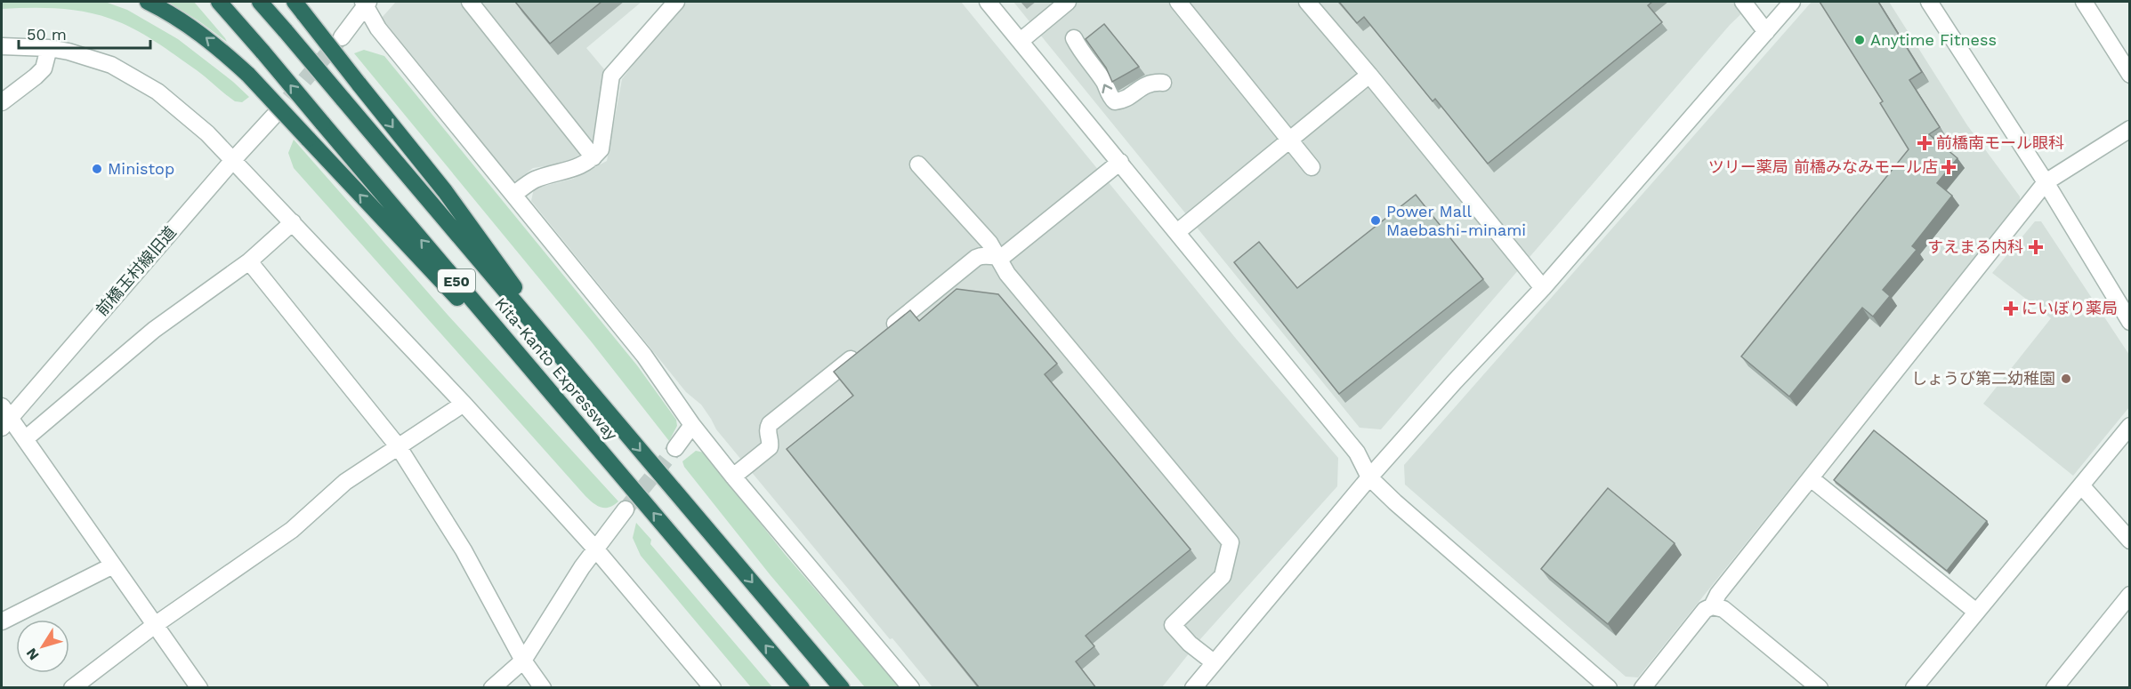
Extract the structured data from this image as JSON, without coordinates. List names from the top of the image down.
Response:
{
  "streets": {
    "highway": ["E50", "Kita-Kanto Expressway"],
    "street": ["前橋玉村線旧道"]
  },
  "places": {
    "other": [
      "Anytime Fitness",
      "Ministop",
      "Power Mall Maebashi-minami",
      "しょうび第二幼稚園"
    ],
    "health": [
      "前橋南モール眼科",
      "ツリー薬局 前橋みなみモール店",
      "すえまる内科",
      "にいぼり薬局"
    ]
  },
  "scale_bar": "50 m",
  "north": "bottom left"
}
